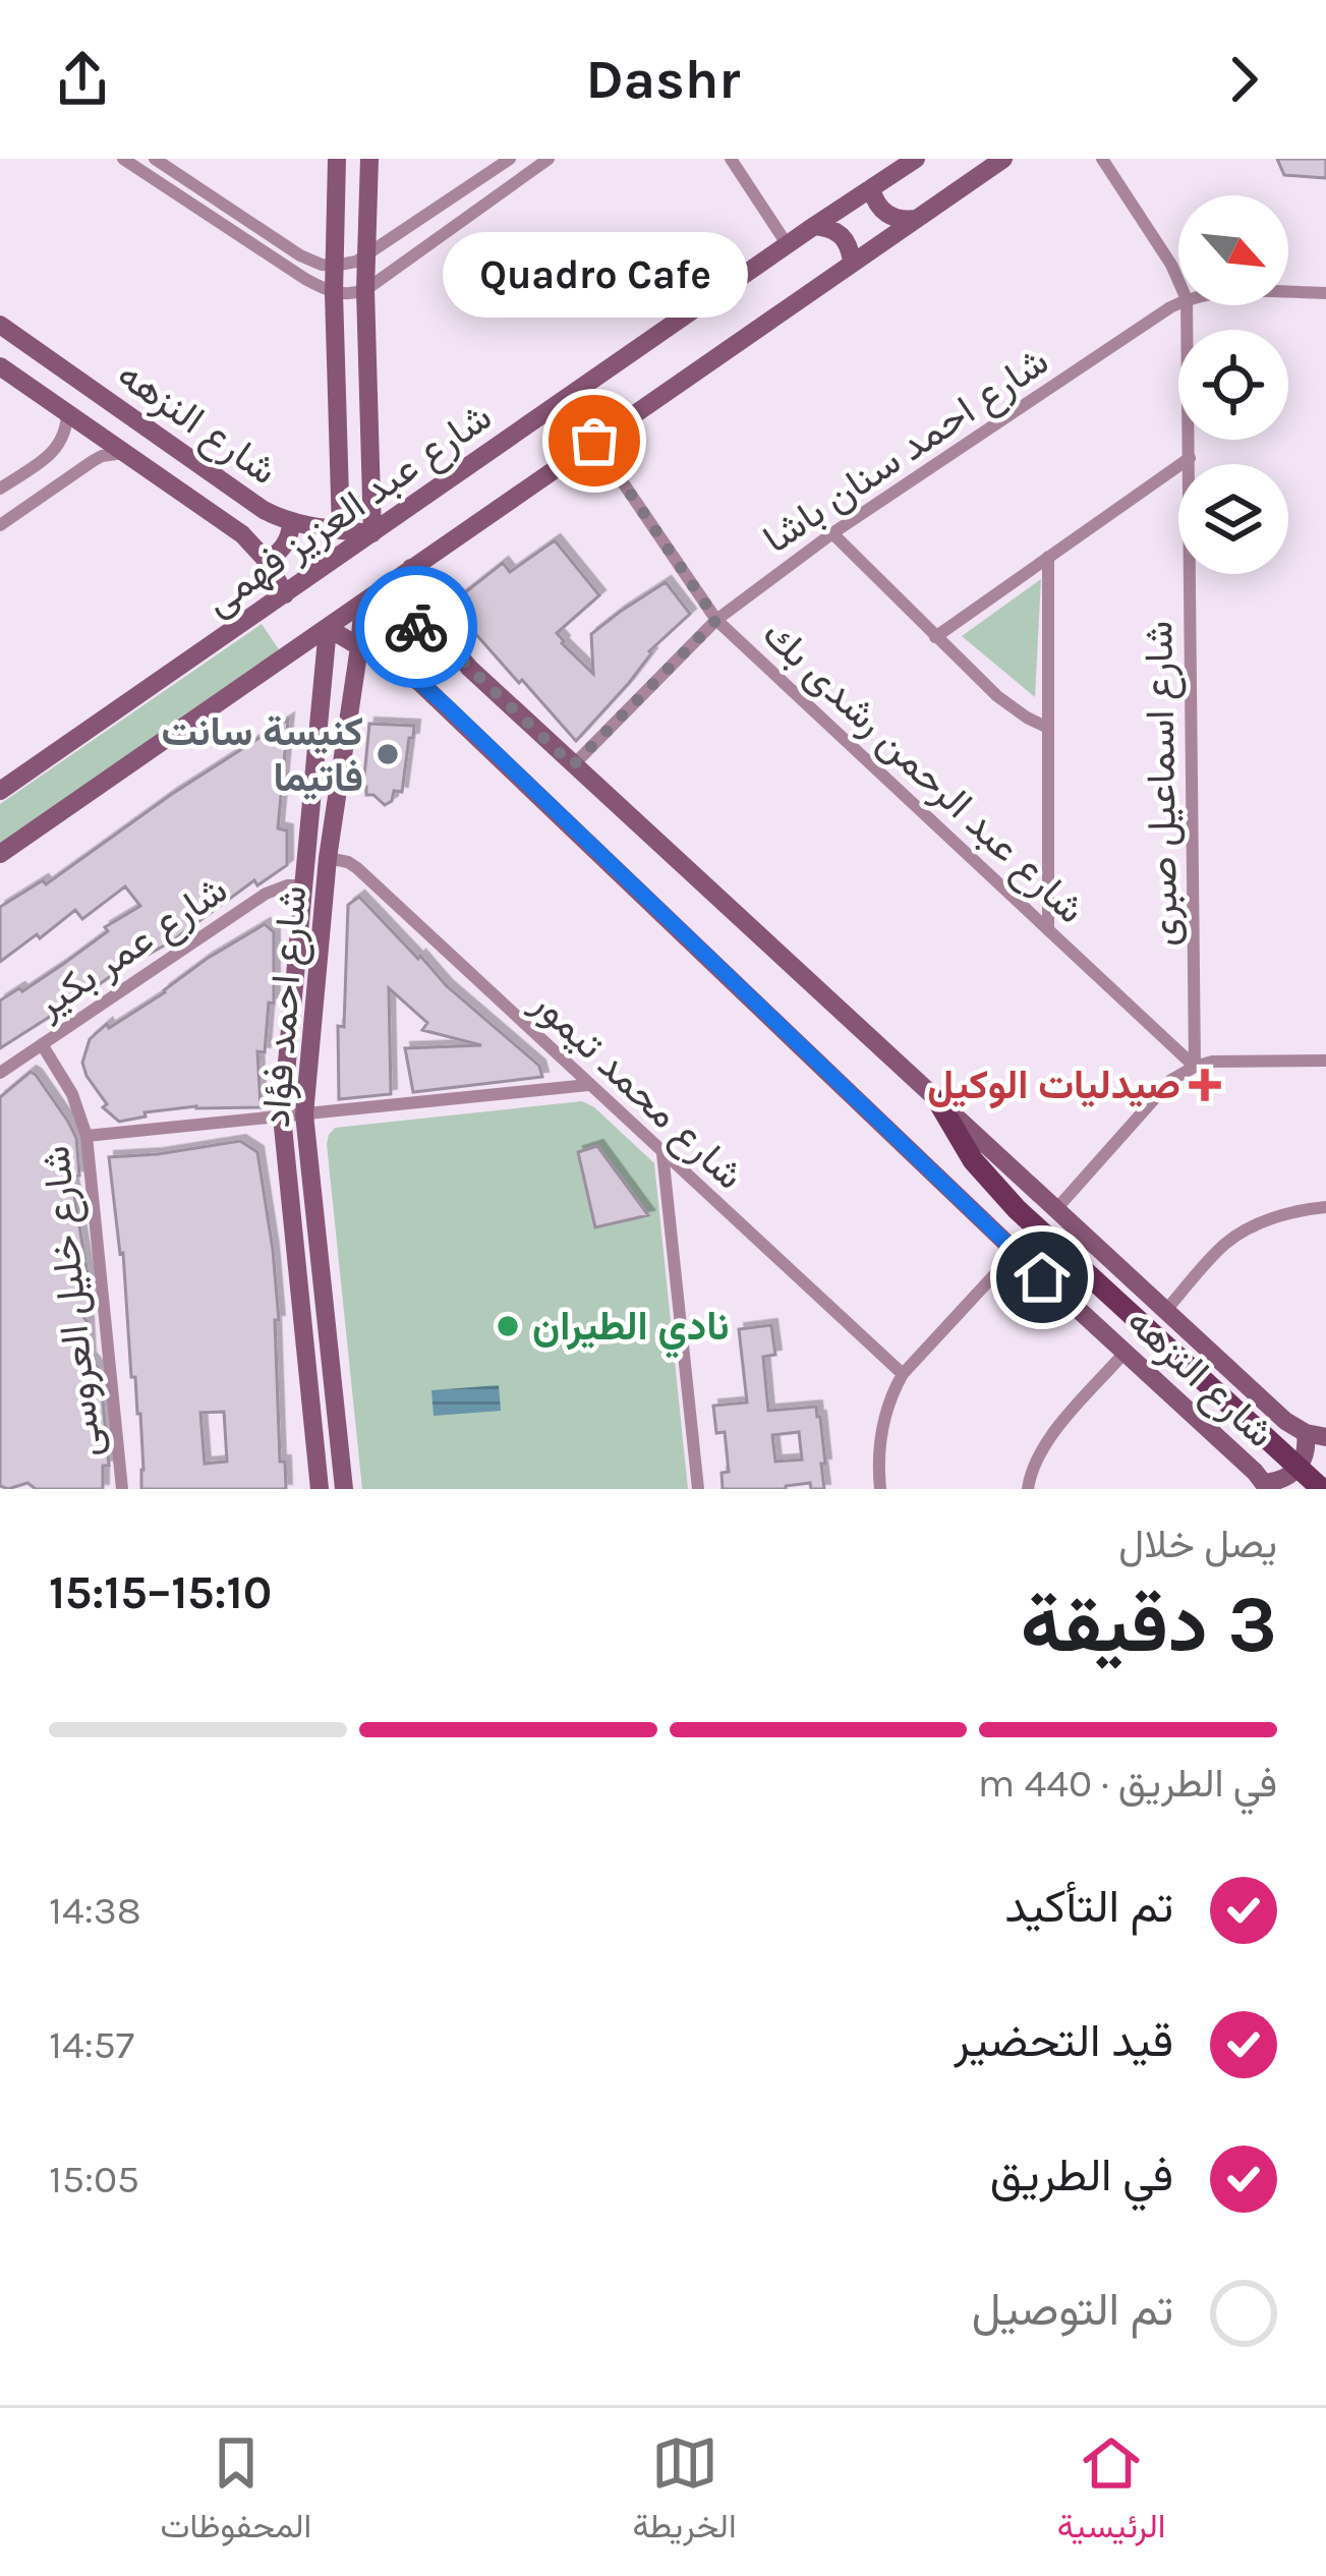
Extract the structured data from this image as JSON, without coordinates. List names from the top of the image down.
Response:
{
  "streets": {
    "main road": ["شارع النزهه", "شارع عبد العزيز فهمى", "شارع احمد فؤاد"],
    "street": [
      "شارع احمد سنان باشا",
      "شارع عبد الرحمن رشدى بك",
      "شارع اسماعيل صبرى",
      "شارع عمر بكير",
      "شارع محمد تيمور",
      "شارع خليل العروسى"
    ]
  },
  "crossings": [
    ["شارع النزهه", "شارع احمد سنان باشا"],
    ["شارع النزهه", "شارع عبد العزيز فهمى"],
    ["شارع النزهه", "شارع احمد فؤاد"],
    ["شارع احمد سنان باشا", "شارع عبد الرحمن رشدى بك"],
    ["شارع عبد الرحمن رشدى بك", "شارع اسماعيل صبرى"],
    ["شارع عمر بكير", "شارع احمد فؤاد"],
    ["شارع عمر بكير", "شارع خليل العروسى"],
    ["شارع احمد فؤاد", "شارع محمد تيمور"]
  ],
  "places": {
    "other": ["Quadro Cafe", "كنيسة سانت فاتيما", "نادي الطيران"],
    "health": ["صيدليات الوكيل"]
  },
  "north": "bottom right",
  "page": {
    "header": "Dashr",
    "bubble": "Quadro Cafe",
    "heading": ["3 دقيقة", "يصل خلال", "15:10–15:15"],
    "bar": "في الطريق · 440 m",
    "list": [
      ["تم التأكيد", "14:38"],
      ["قيد التحضير", "14:57"],
      ["في الطريق", "15:05"],
      "تم التوصيل"
    ],
    "tabs": ["الرئيسية", "الخريطة", "المحفوظات"]
  }
}
